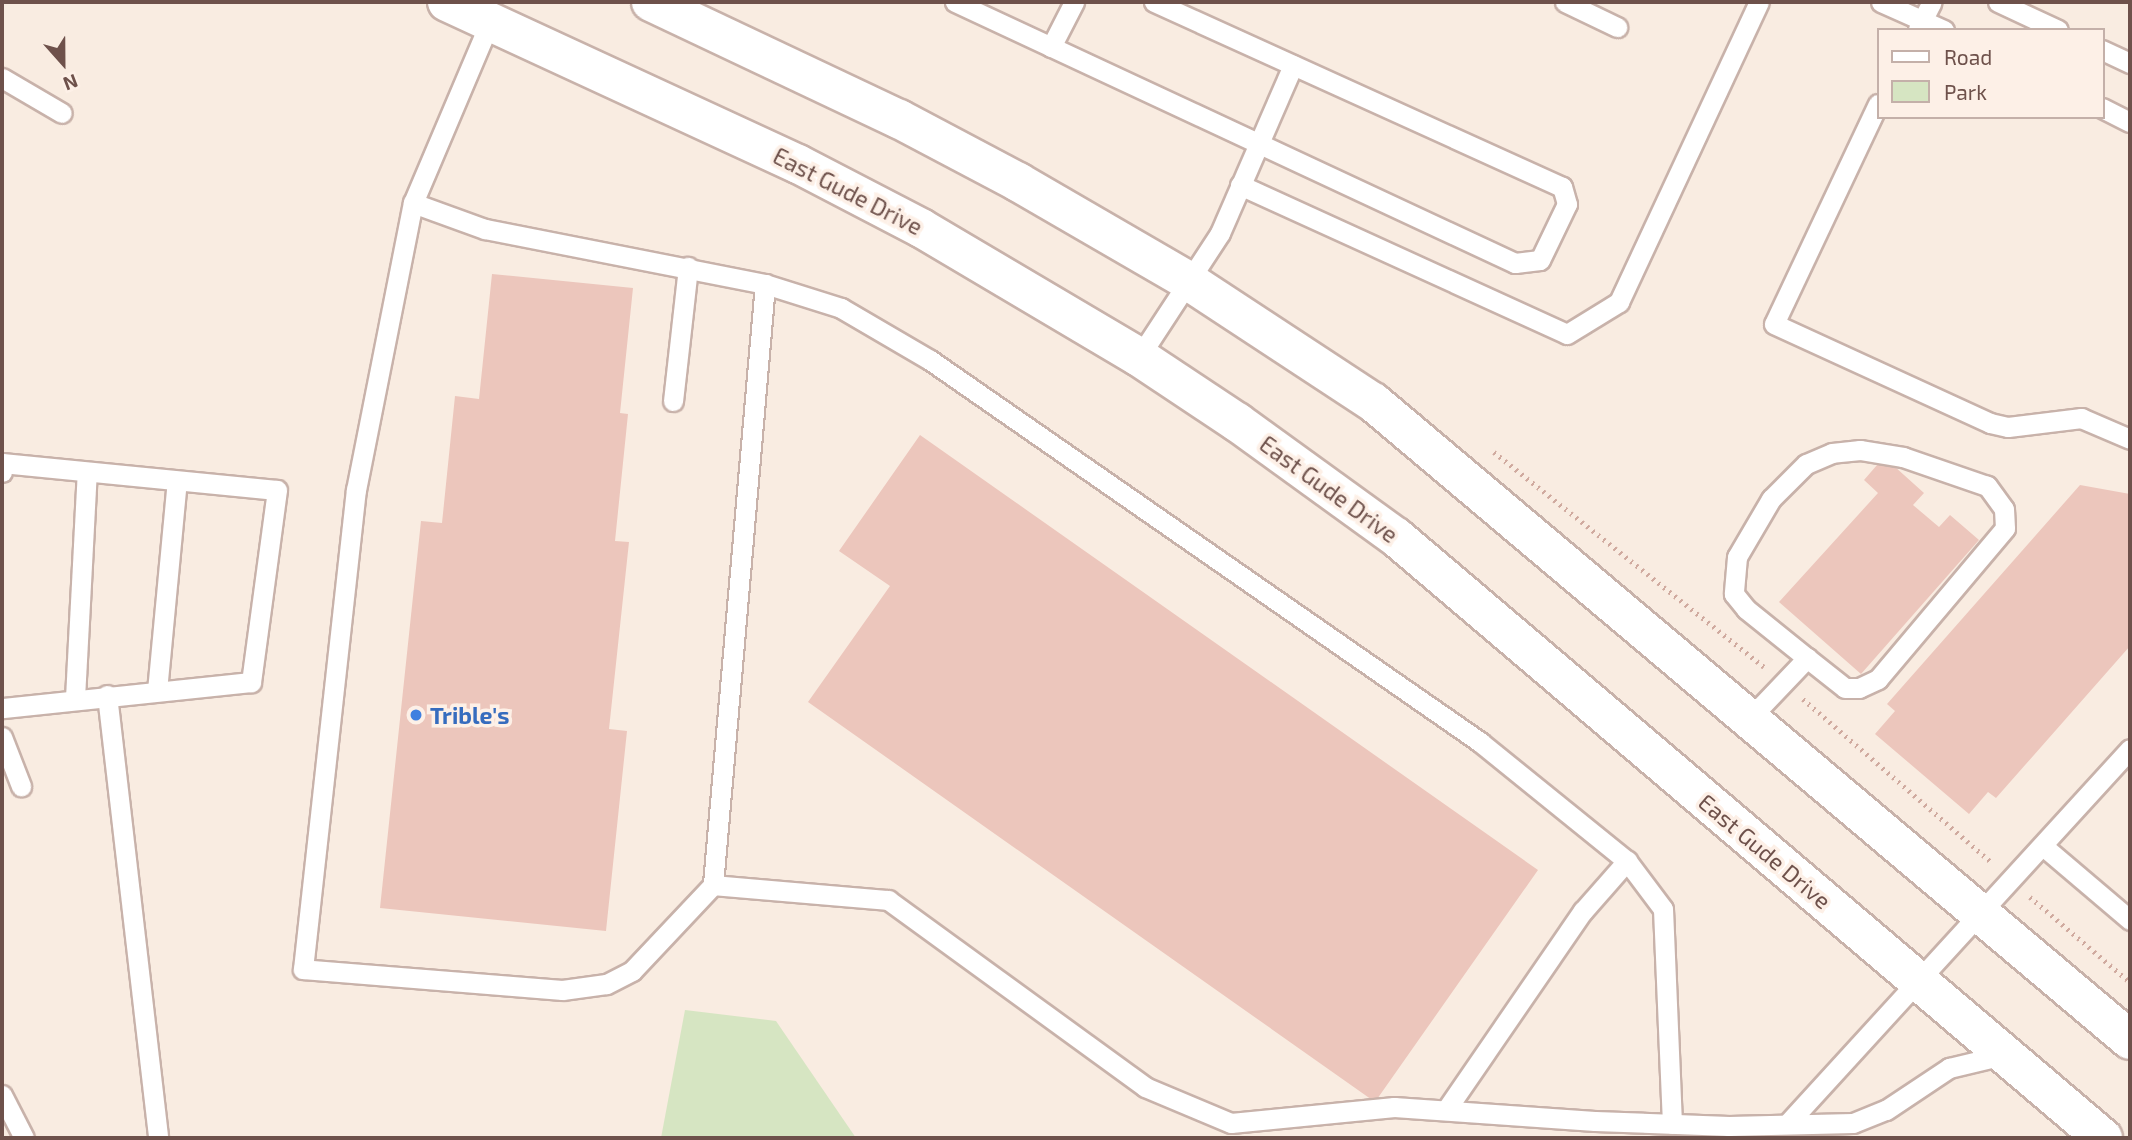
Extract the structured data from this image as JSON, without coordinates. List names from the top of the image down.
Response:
{
  "streets": {
    "main road": ["East Gude Drive"]
  },
  "places": ["Trible's"],
  "legend": ["Road", "Park"],
  "north": "bottom"
}
